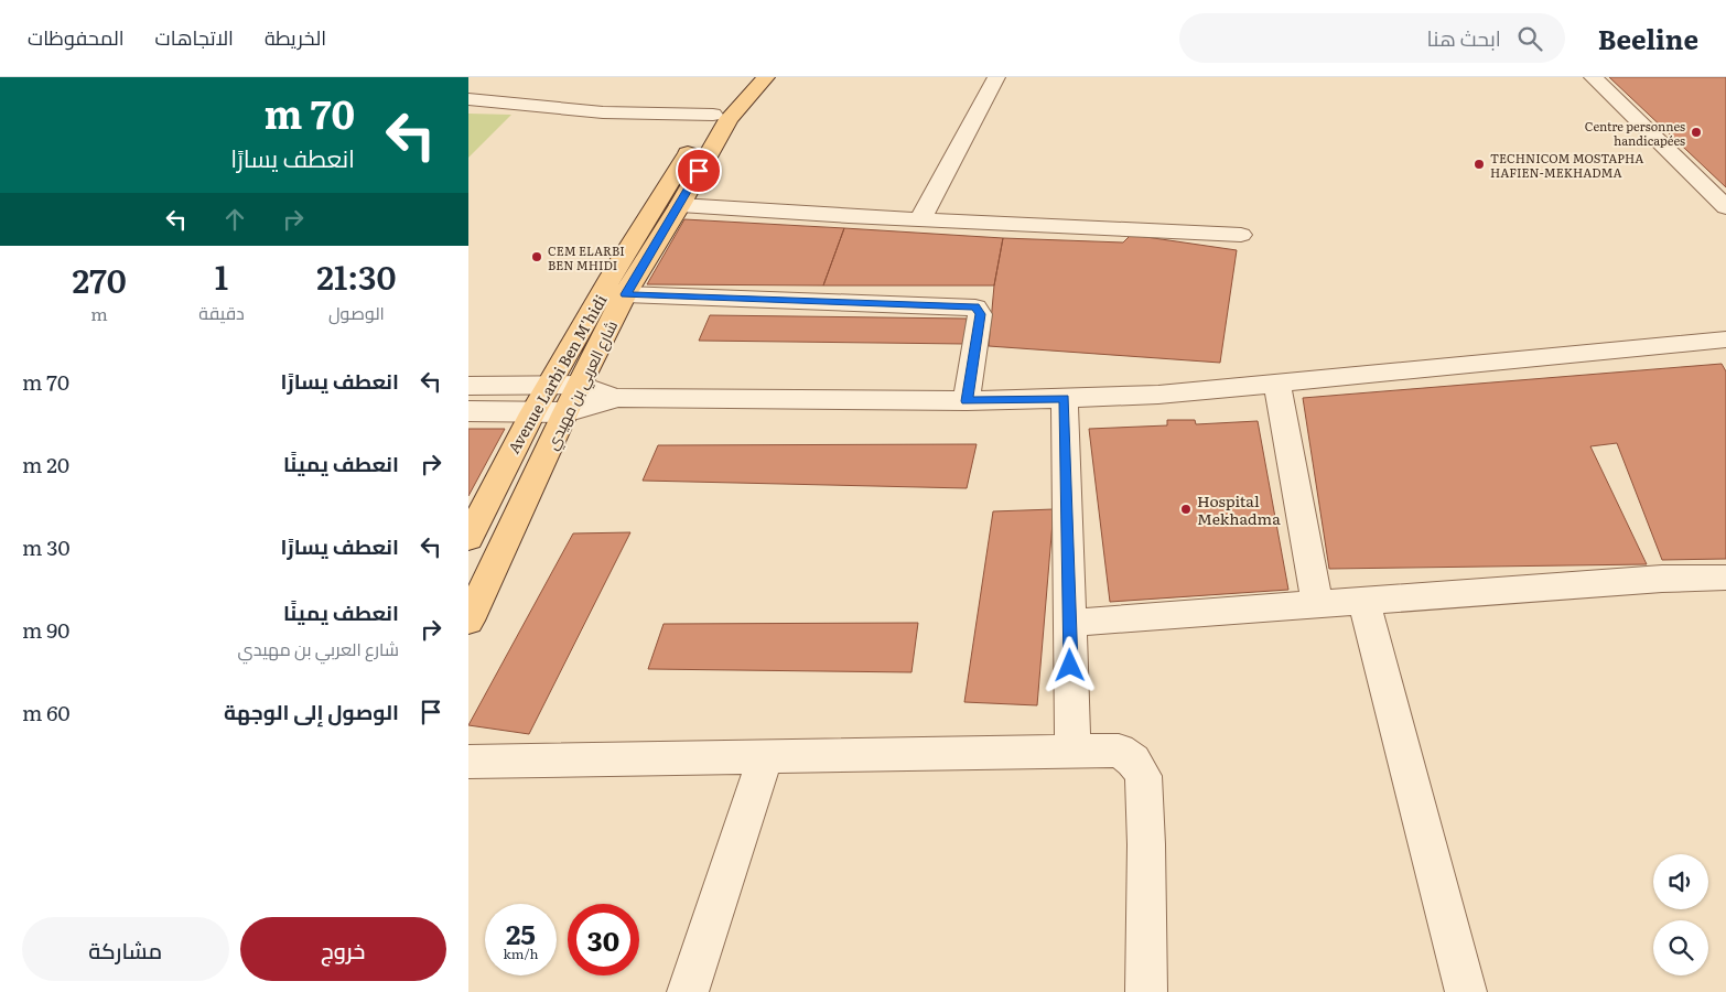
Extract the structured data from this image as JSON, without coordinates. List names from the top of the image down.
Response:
{
  "streets": {
    "main road": ["Avenue Larbi Ben M'hidi", "شارع العربي بن مهيدي"]
  },
  "places": [
    "Centre personnes handicapées",
    "TECHNICOM MOSTAPHA HAFIEN-MEKHADMA",
    "CEM ELARBI BEN MHIDI",
    "Hospital Mekhadma"
  ],
  "page": {
    "header": "Beeline",
    "search": "ابحث هنا",
    "nav": ["الخريطة", "الاتجاهات", "المحفوظات"],
    "turn": ["70 m", "انعطف يسارًا"],
    "eta": [
      "21:30",
      "الوصول",
      "1",
      "دقيقة",
      "270",
      "m"
    ],
    "list": [
      {
        "name": "انعطف يسارًا",
        "value": "70 m"
      },
      {
        "name": "انعطف يمينًا",
        "value": "20 m"
      },
      {
        "name": "انعطف يسارًا",
        "value": "30 m"
      },
      {
        "name": "انعطف يمينًا",
        "note": "شارع العربي بن مهيدي",
        "value": "90 m"
      },
      {
        "name": "الوصول إلى الوجهة",
        "value": "60 m"
      }
    ],
    "speed": "25 km/h",
    "limit": "30",
    "buttons": ["خروج", "مشاركة"]
  }
}
